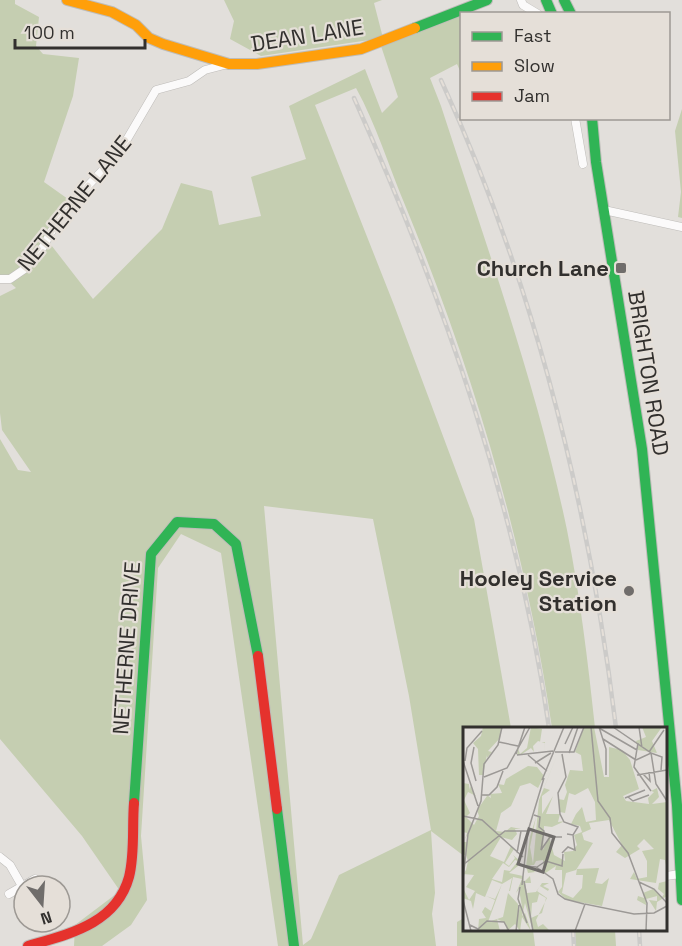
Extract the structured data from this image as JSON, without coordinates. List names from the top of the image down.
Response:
{
  "streets": {
    "main road": ["DEAN LANE", "BRIGHTON ROAD", "NETHERNE DRIVE"],
    "street": ["NETHERNE LANE"]
  },
  "crossings": [
    ["DEAN LANE", "NETHERNE LANE"]
  ],
  "places": {
    "transit": ["Church Lane"],
    "other": ["Hooley Service Station"]
  },
  "legend": ["Fast", "Slow", "Jam"],
  "scale_bar": "100 m",
  "north": "bottom"
}
